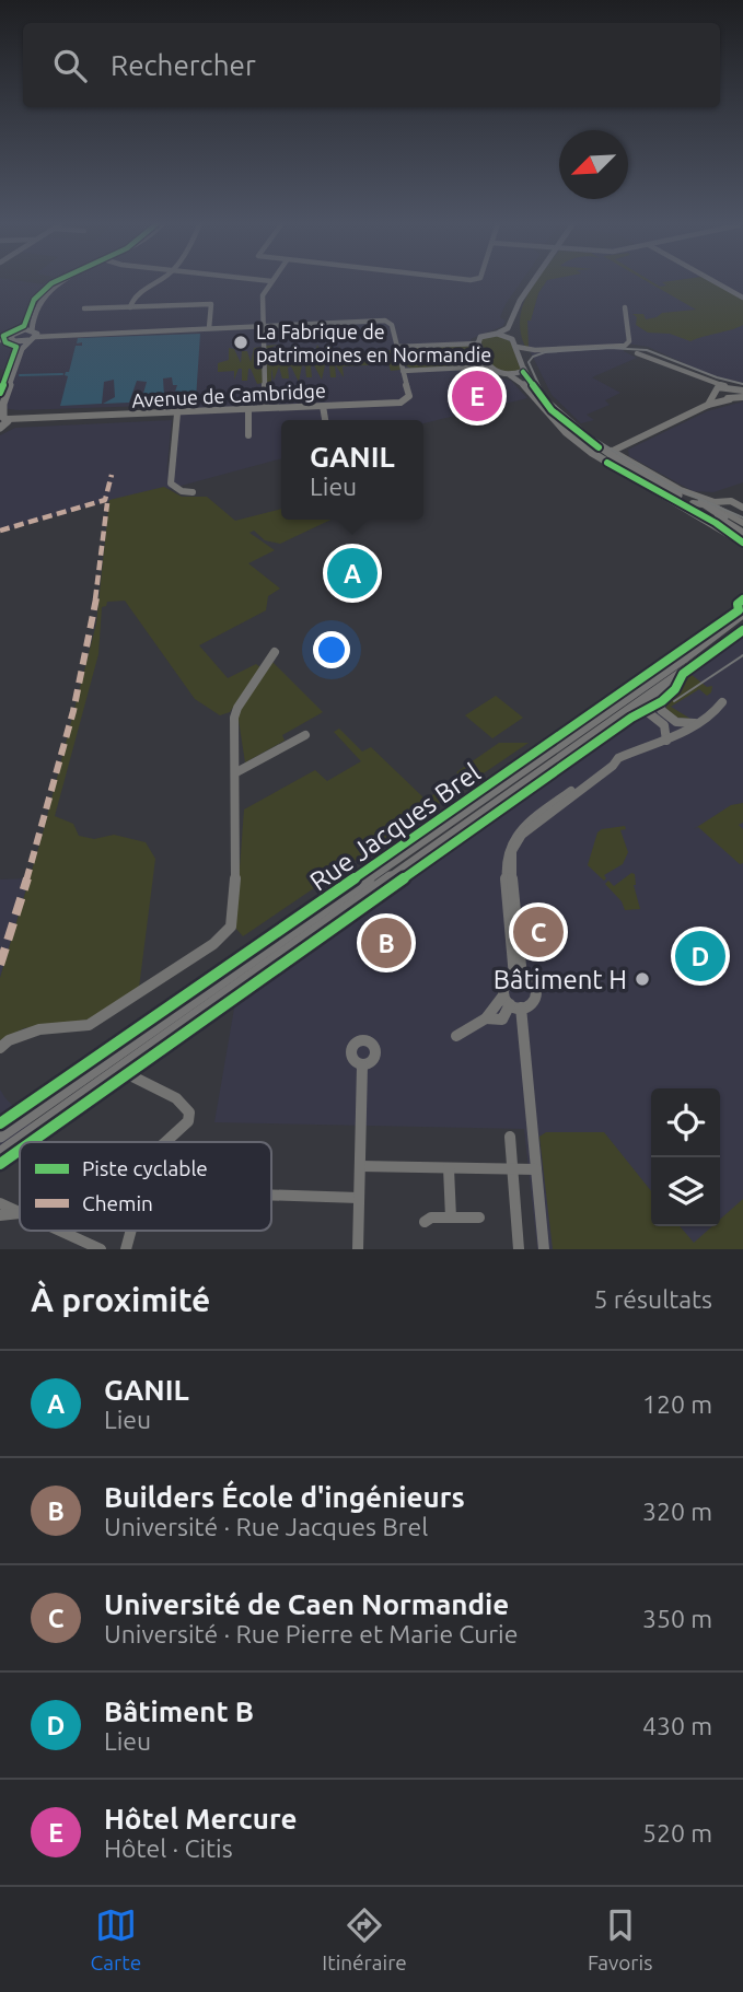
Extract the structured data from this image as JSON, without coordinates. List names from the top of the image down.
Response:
{
  "streets": {
    "main road": ["Rue Jacques Brel"],
    "street": ["Avenue de Cambridge"]
  },
  "places": ["La Fabrique de patrimoines en Normandie", "Bâtiment H"],
  "legend": ["Piste cyclable", "Chemin"],
  "north": "bottom left",
  "page": {
    "search": "Rechercher",
    "pins": [
      "E",
      "A",
      "C",
      "B",
      "D"
    ],
    "popup": ["GANIL", "Lieu"],
    "heading": ["À proximité", "5 résultats"],
    "list": [
      {
        "mark": "A",
        "name": "GANIL",
        "note": "Lieu",
        "value": "120 m"
      },
      {
        "mark": "B",
        "name": "Builders École d'ingénieurs",
        "note": "Université · Rue Jacques Brel",
        "value": "320 m"
      },
      {
        "mark": "C",
        "name": "Université de Caen Normandie",
        "note": "Université · Rue Pierre et Marie Curie",
        "value": "350 m"
      },
      {
        "mark": "D",
        "name": "Bâtiment B",
        "note": "Lieu",
        "value": "430 m"
      },
      {
        "mark": "E",
        "name": "Hôtel Mercure",
        "note": "Hôtel · Citis",
        "value": "520 m"
      }
    ],
    "nav": ["Carte", "Itinéraire", "Favoris"]
  }
}
